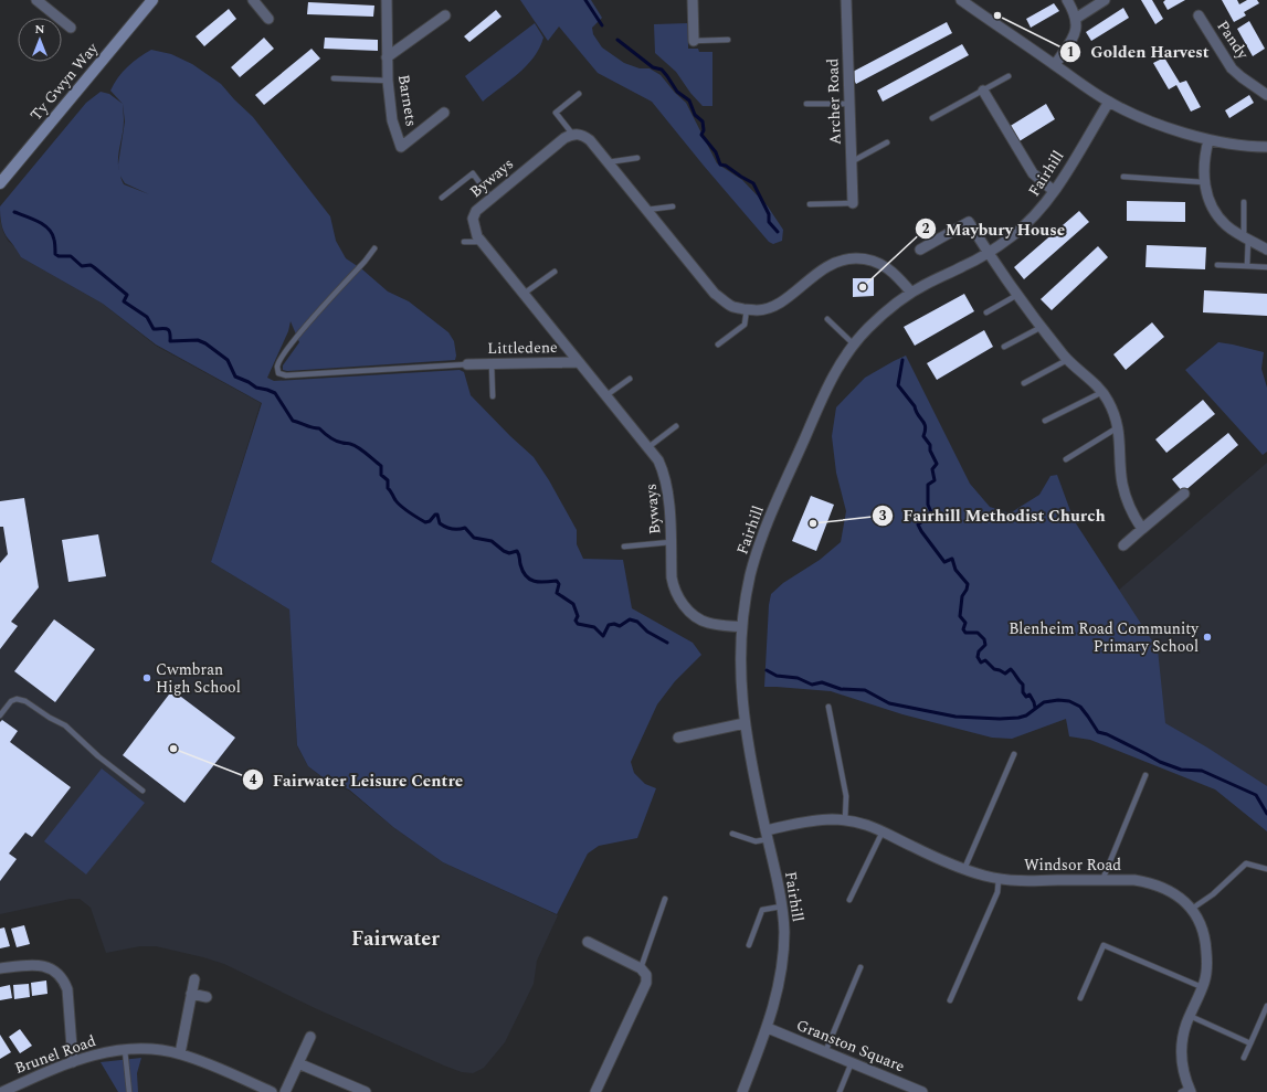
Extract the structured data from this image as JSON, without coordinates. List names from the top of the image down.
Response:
{
  "streets": {
    "street": [
      "Pandy",
      "Ty Gwyn Way",
      "Barnets",
      "Archer Road",
      "Fairhill",
      "Byways",
      "Littledene",
      "Windsor Road",
      "Granston Square",
      "Brunel Road"
    ]
  },
  "crossings": [
    ["Fairhill", "Byways"],
    ["Fairhill", "Windsor Road"],
    ["Fairhill", "Granston Square"],
    ["Byways", "Littledene"]
  ],
  "districts": ["Fairwater"],
  "places": [
    "Golden Harvest",
    "Maybury House",
    "Fairhill Methodist Church",
    "Blenheim Road Community Primary School",
    "Cwmbran High School",
    "Fairwater Leisure Centre"
  ],
  "north": "top"
}
